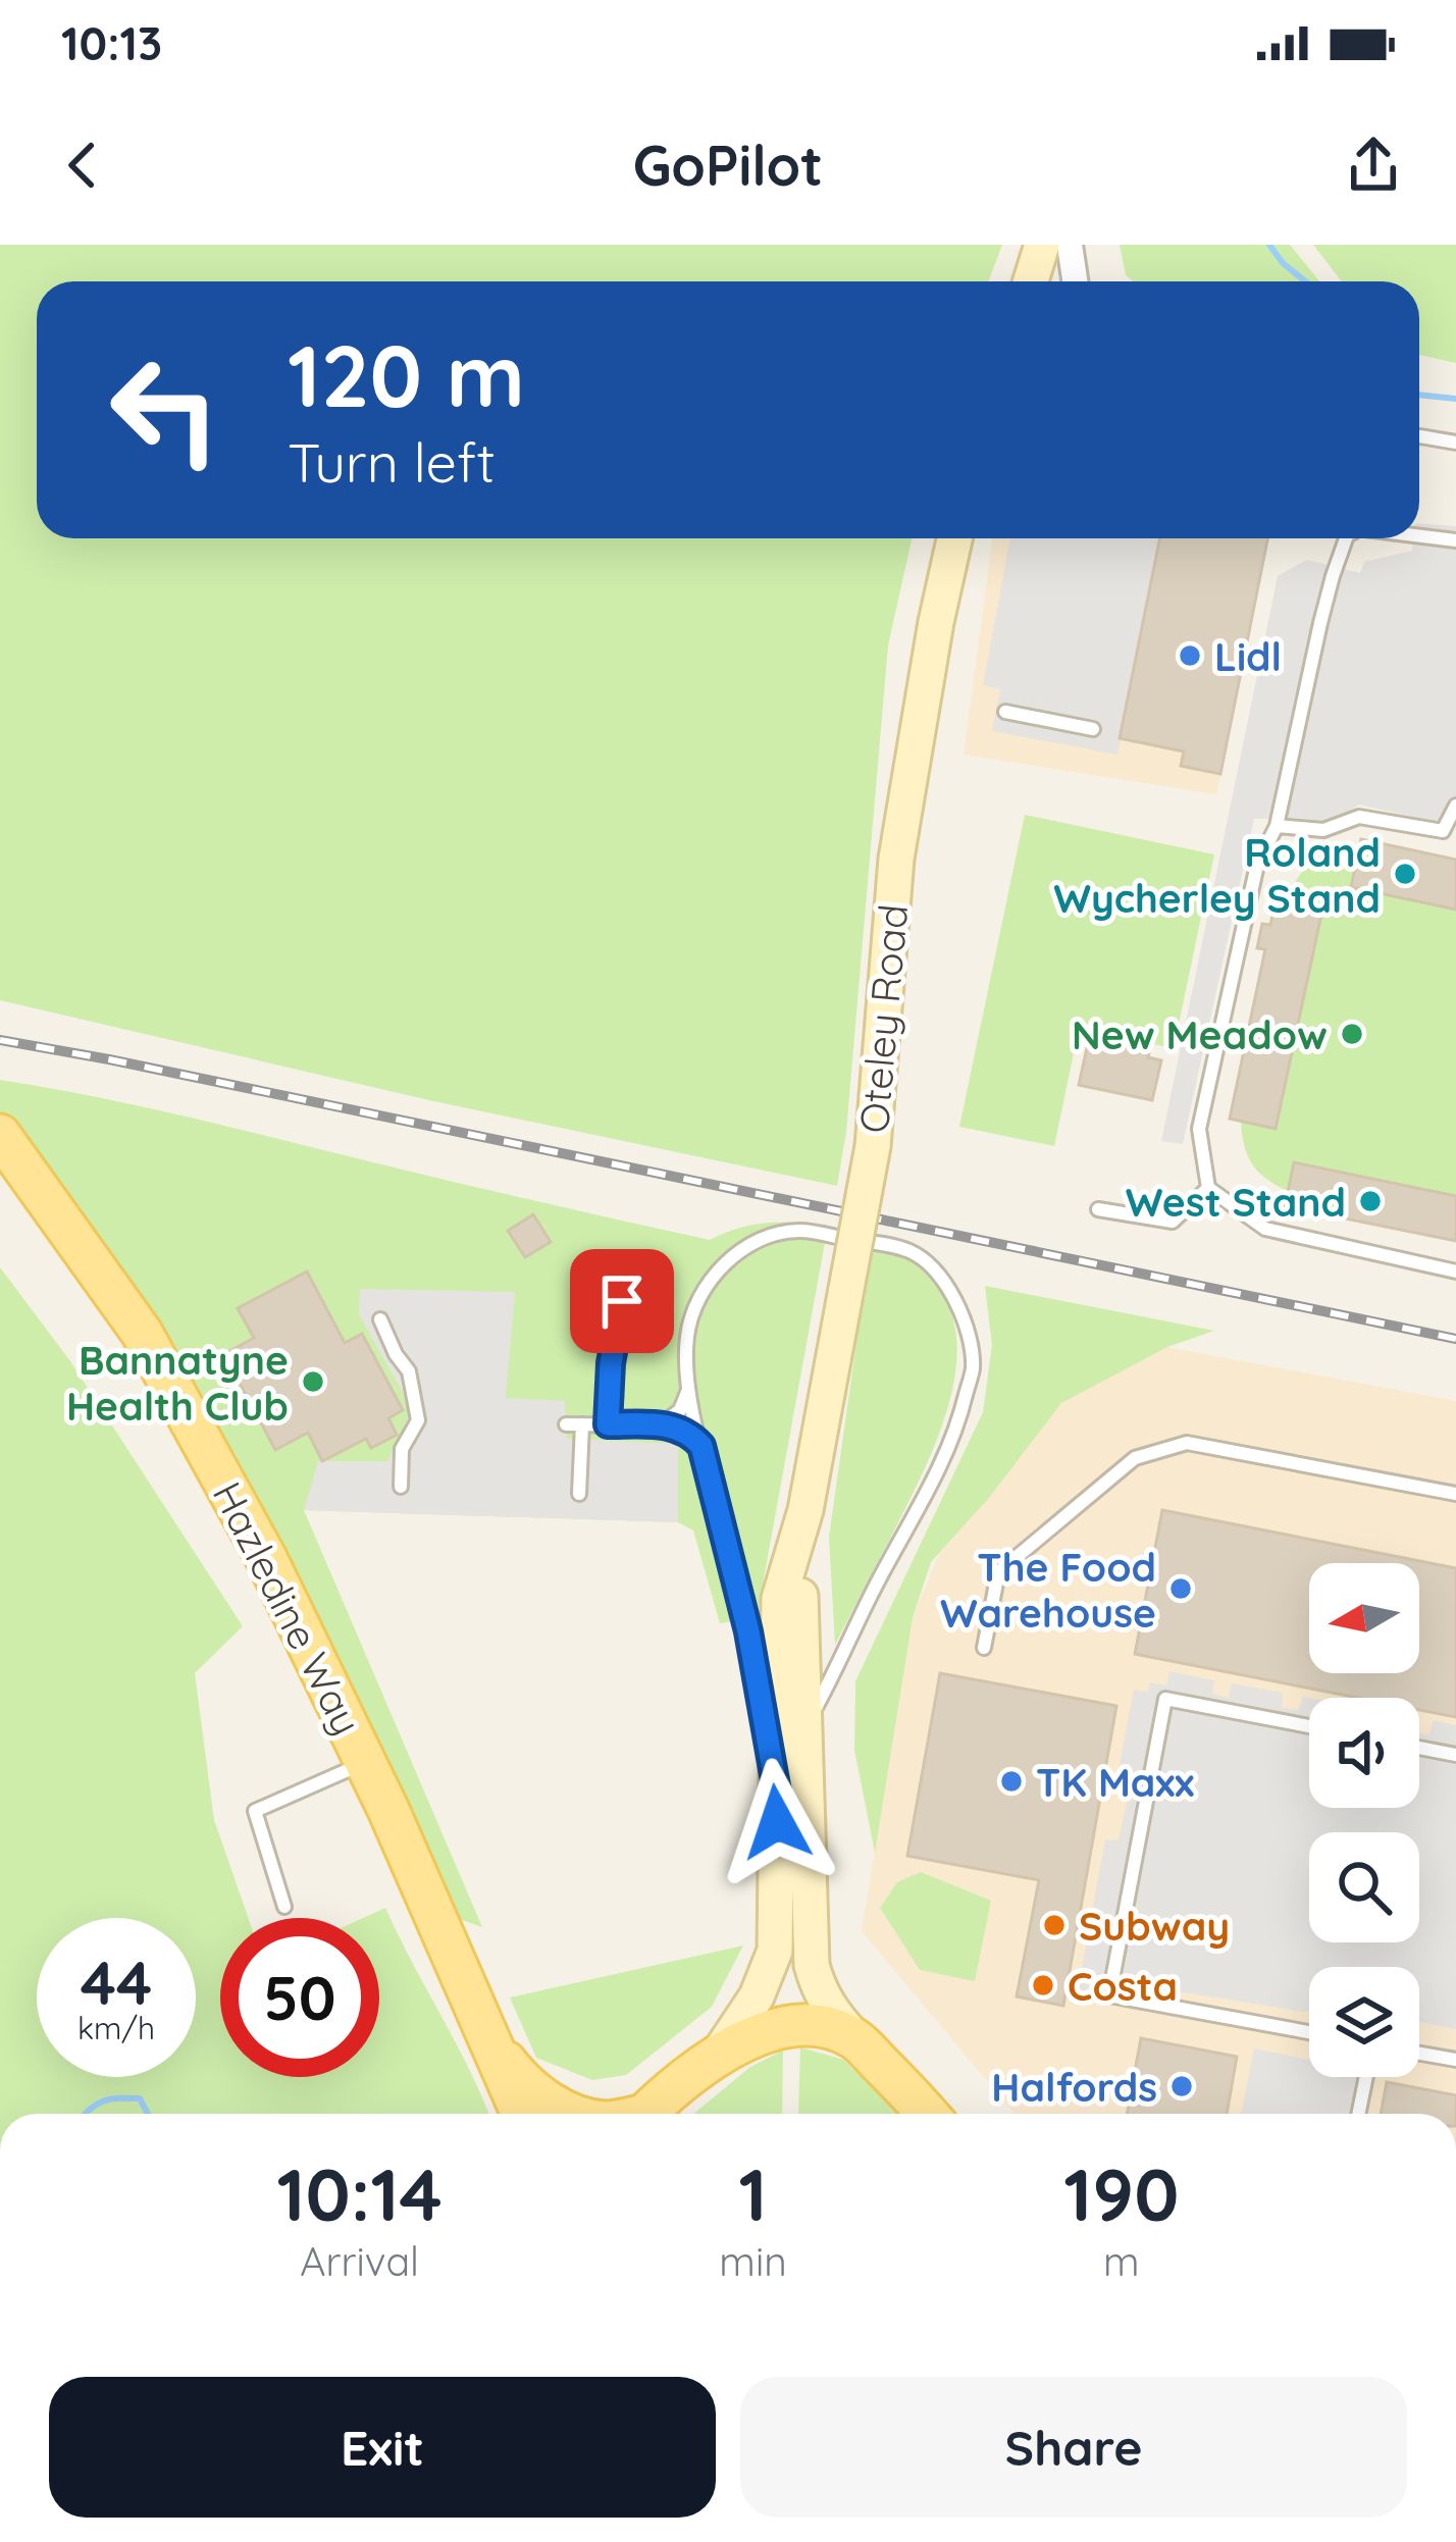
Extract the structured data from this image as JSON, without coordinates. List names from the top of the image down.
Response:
{
  "streets": {
    "main road": ["Oteley Road", "Hazledine Way"]
  },
  "places": [
    "Lidl",
    "Roland Wycherley Stand",
    "New Meadow",
    "West Stand",
    "Bannatyne Health Club",
    "The Food Warehouse",
    "TK Maxx",
    "Subway",
    "Costa",
    "Halfords"
  ],
  "north": "left",
  "page": {
    "status": "10:13",
    "header": "GoPilot",
    "turn": ["120 m", "Turn left"],
    "speed": "44 km/h",
    "limit": "50",
    "eta": [
      "10:14",
      "Arrival",
      "1",
      "min",
      "190",
      "m"
    ],
    "buttons": ["Exit", "Share"]
  }
}
